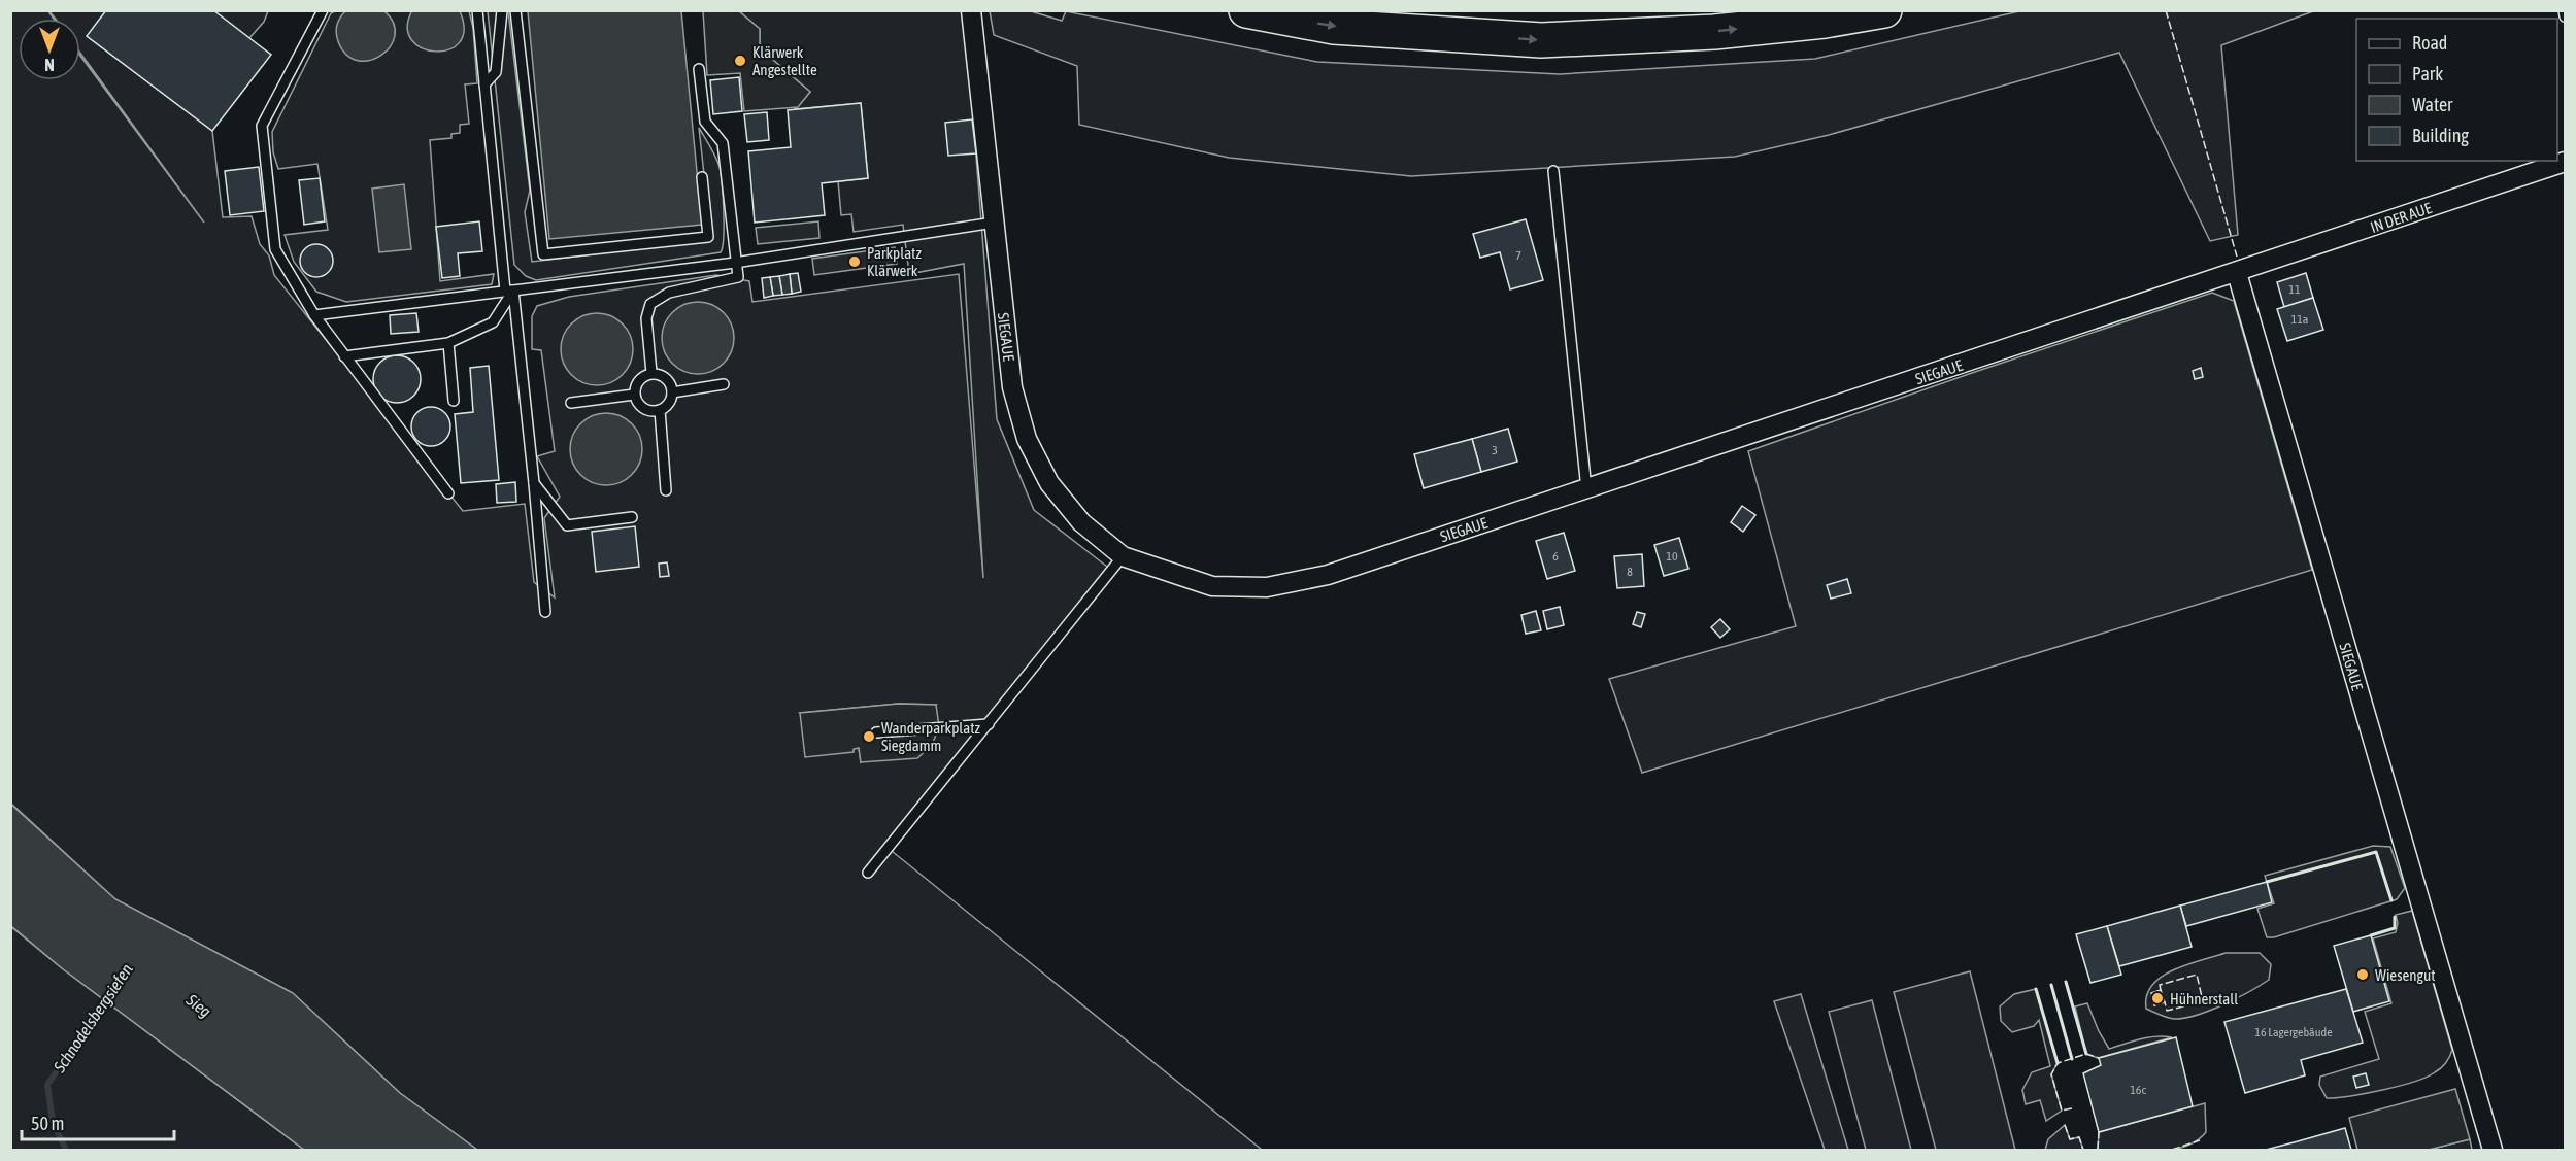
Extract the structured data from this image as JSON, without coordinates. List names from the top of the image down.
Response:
{
  "streets": {
    "street": ["IN DER AUE", "SIEGAUE"]
  },
  "crossings": [
    ["IN DER AUE", "SIEGAUE"]
  ],
  "water": ["Sieg", "Schnodelsbergsiefen"],
  "places": [
    "Klärwerk Angestellte",
    "Parkplatz Klärwerk",
    "Wanderparkplatz Siegdamm",
    "Wiesengut",
    "Hühnerstall"
  ],
  "house_numbers": [
    "7",
    "11",
    "11a",
    "3",
    "6",
    "10",
    "8",
    "16 Lagergebäude",
    "16c"
  ],
  "legend": [
    "Road",
    "Park",
    "Water",
    "Building"
  ],
  "scale_bar": "50 m",
  "north": "bottom"
}
